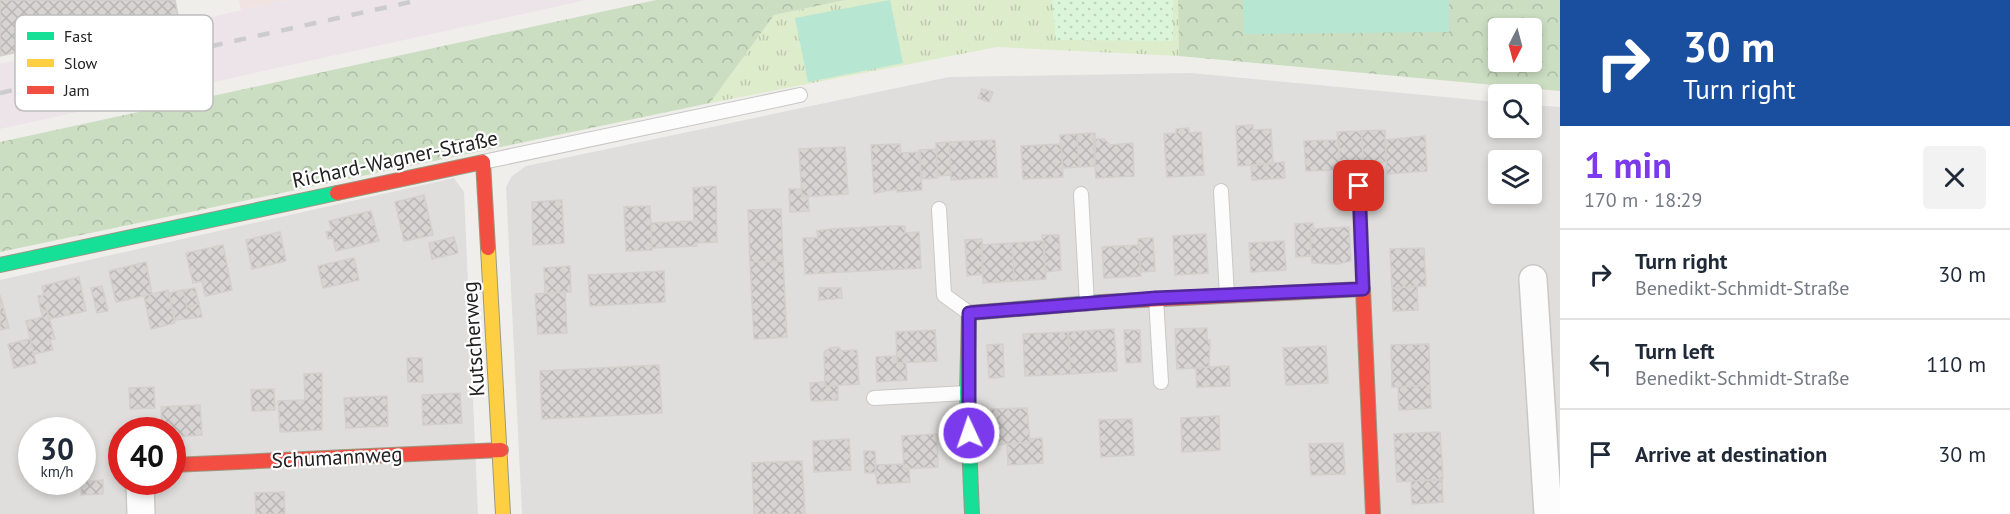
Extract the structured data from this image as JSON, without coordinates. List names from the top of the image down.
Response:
{
  "streets": {
    "street": ["Richard-Wagner-Straße", "Kutscherweg", "Schumannweg"]
  },
  "crossings": [
    ["Richard-Wagner-Straße", "Kutscherweg"],
    ["Kutscherweg", "Schumannweg"]
  ],
  "legend": ["Fast", "Slow", "Jam"],
  "north": "bottom",
  "page": {
    "turn": ["30 m", "Turn right"],
    "heading": ["1 min", "170 m · 18:29"],
    "list": [
      {
        "name": "Turn right",
        "note": "Benedikt-Schmidt-Straße",
        "value": "30 m"
      },
      {
        "name": "Turn left",
        "note": "Benedikt-Schmidt-Straße",
        "value": "110 m"
      },
      {
        "name": "Arrive at destination",
        "value": "30 m"
      }
    ],
    "speed": "30 km/h",
    "limit": "40"
  }
}
